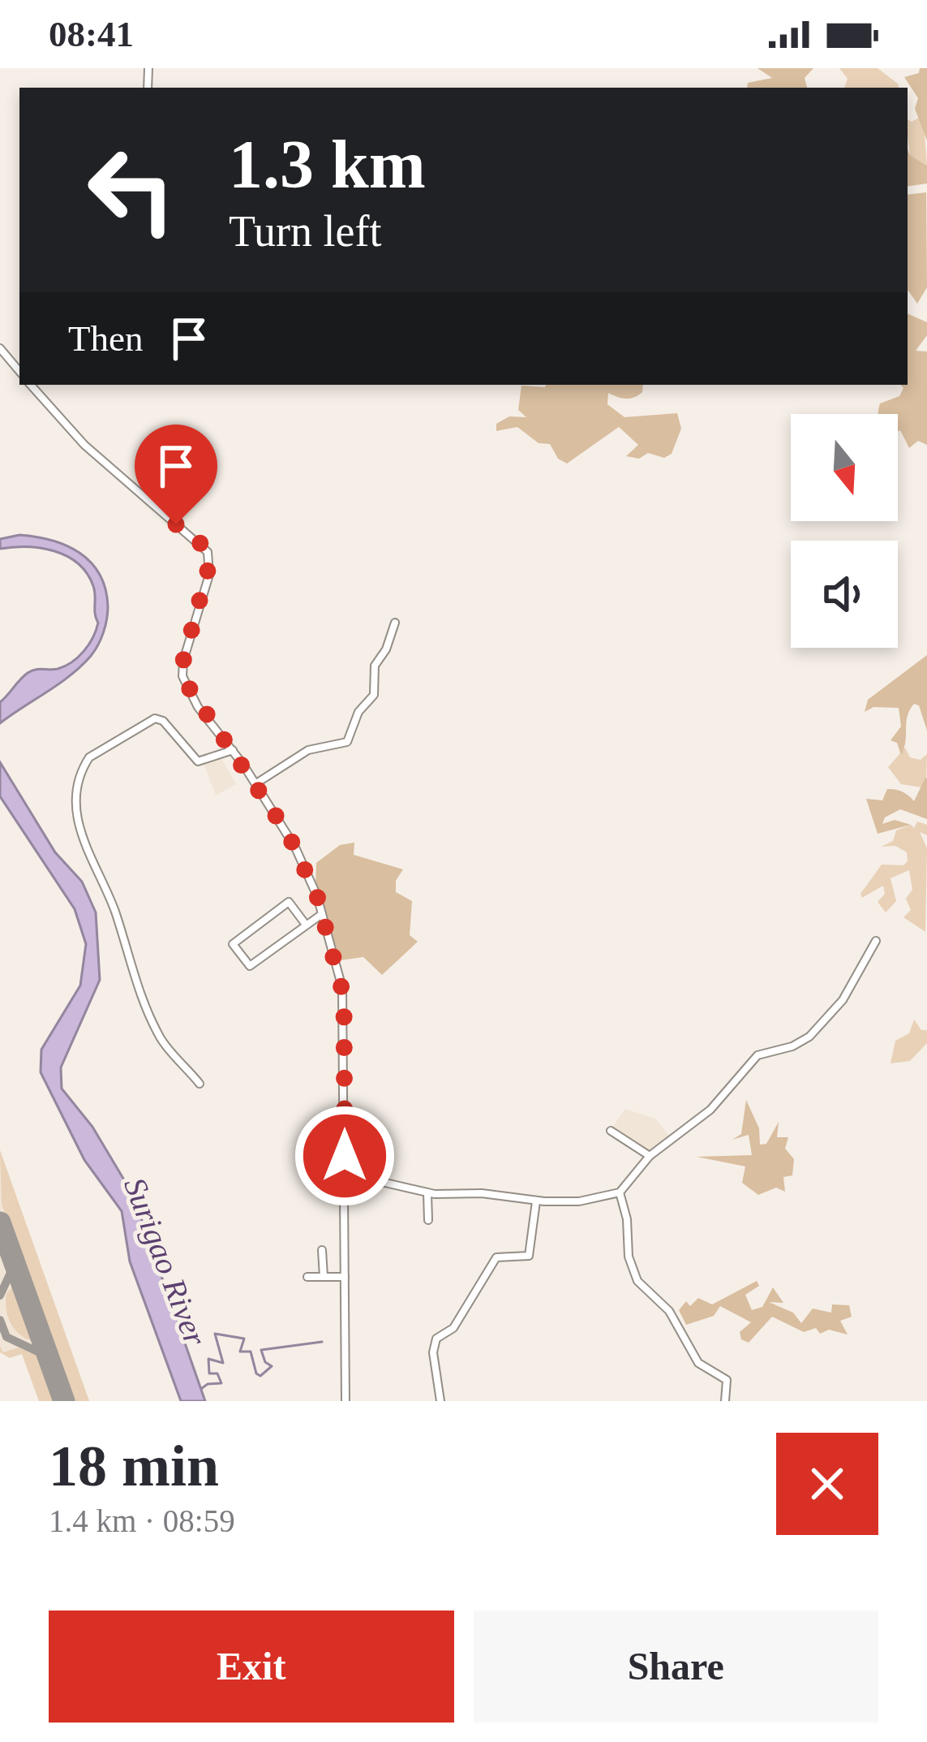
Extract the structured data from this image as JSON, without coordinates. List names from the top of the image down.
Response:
{
  "water": ["Surigao River"],
  "north": "bottom",
  "page": {
    "status": "08:41",
    "turn": ["1.3 km", "Turn left"],
    "then": "Then",
    "heading": ["18 min", "1.4 km · 08:59"],
    "buttons": ["Exit", "Share"]
  }
}
